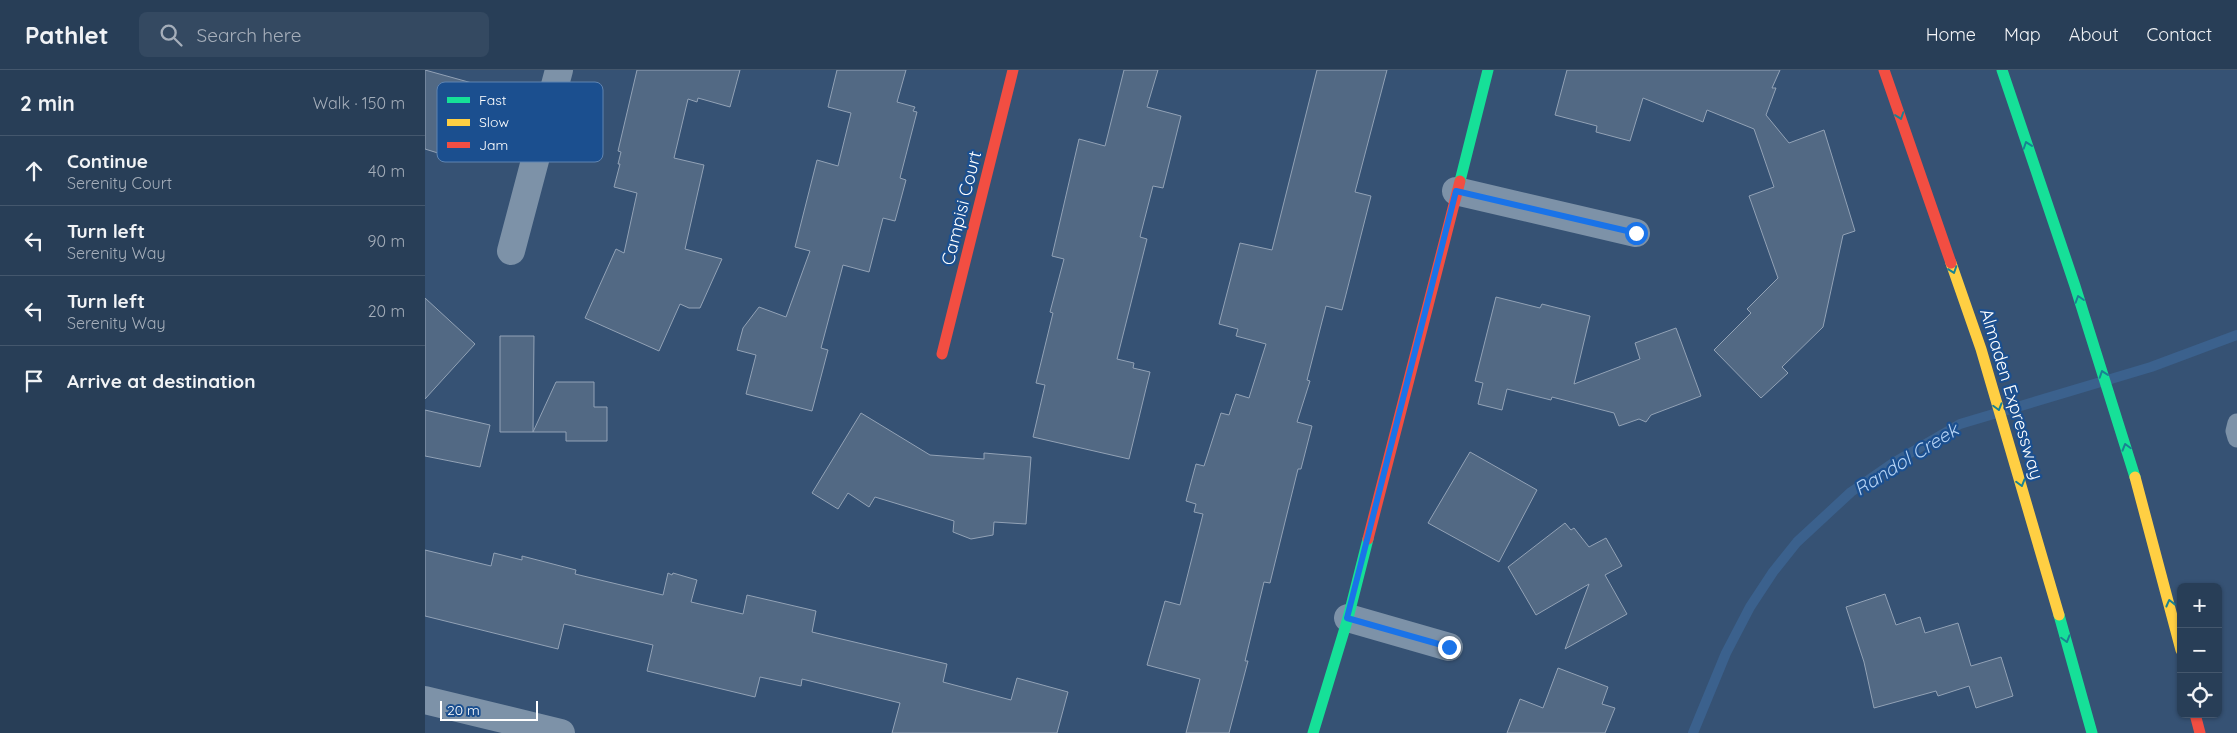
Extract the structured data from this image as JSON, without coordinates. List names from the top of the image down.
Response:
{
  "streets": {
    "main road": ["Campisi Court", "Almaden Expressway"]
  },
  "one_way": ["Almaden Expressway"],
  "water": ["Randol Creek"],
  "legend": ["Fast", "Slow", "Jam"],
  "scale_bar": "20 m",
  "page": {
    "header": "Pathlet",
    "search": "Search here",
    "nav": [
      "Home",
      "Map",
      "About",
      "Contact"
    ],
    "heading": ["2 min", "Walk · 150 m"],
    "list": [
      ["Continue", "Serenity Court", "40 m"],
      ["Turn left", "Serenity Way", "90 m"],
      ["Turn left", "Serenity Way", "20 m"],
      "Arrive at destination"
    ],
    "map_buttons": ["+", "−"],
    "scale": "20 m"
  }
}
